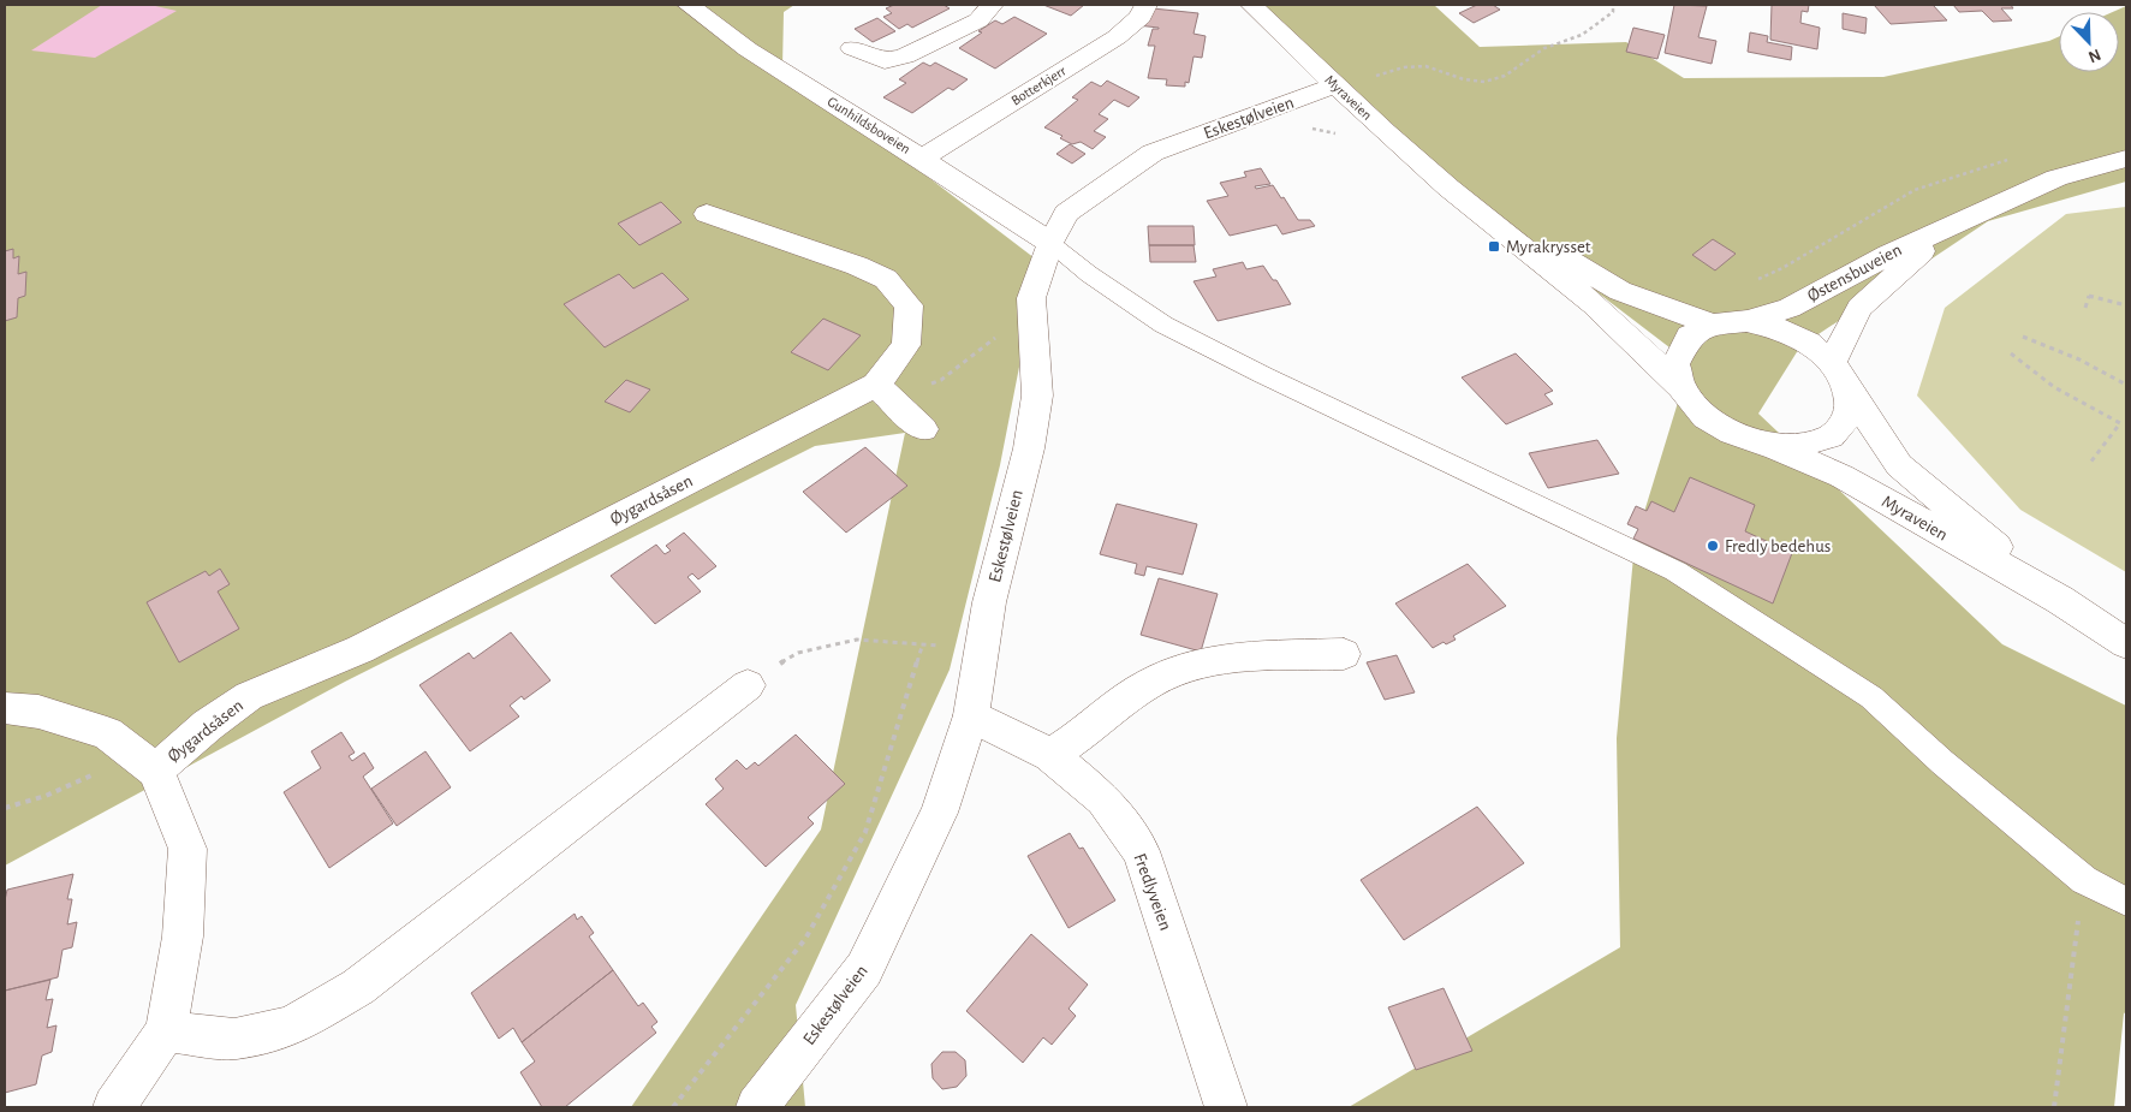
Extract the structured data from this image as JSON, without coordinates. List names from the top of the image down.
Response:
{
  "streets": {
    "main road": [
      "Botterkjerr",
      "Myraveien",
      "Eskestølveien",
      "Gunhildsboveien",
      "Østensbuveien",
      "Øygardsåsen",
      "Fredlyveien"
    ]
  },
  "crossings": [
    ["Botterkjerr", "Gunhildsboveien"],
    ["Myraveien", "Eskestølveien"],
    ["Myraveien", "Østensbuveien"],
    ["Eskestølveien", "Gunhildsboveien"],
    ["Eskestølveien", "Fredlyveien"]
  ],
  "places": {
    "transit": ["Myrakrysset"],
    "other": ["Fredly bedehus"]
  },
  "north": "bottom right"
}
